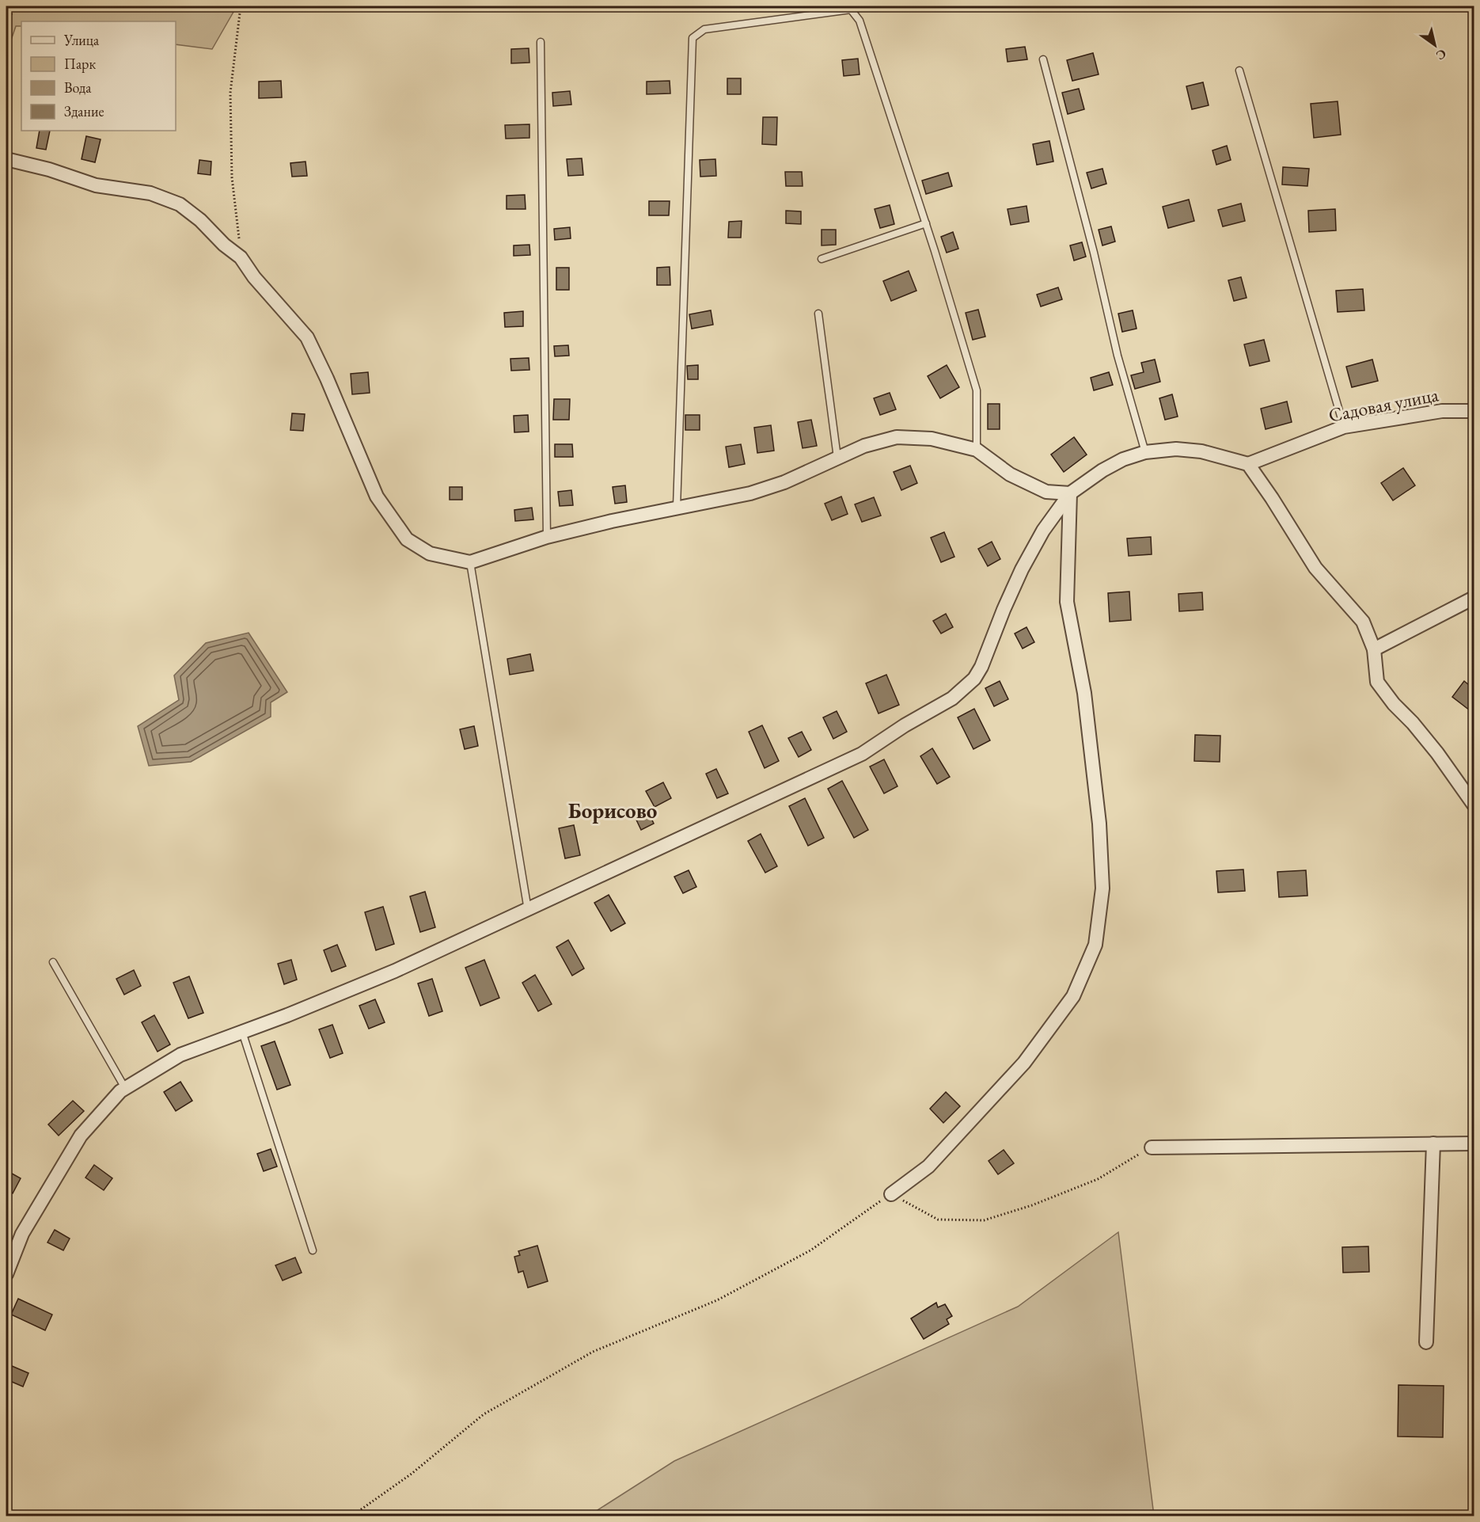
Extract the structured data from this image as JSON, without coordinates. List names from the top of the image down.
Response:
{
  "streets": {
    "street": ["Садовая улица"]
  },
  "districts": ["Борисово"],
  "legend": [
    "Улица",
    "Парк",
    "Вода",
    "Здание"
  ],
  "north": "bottom right"
}
